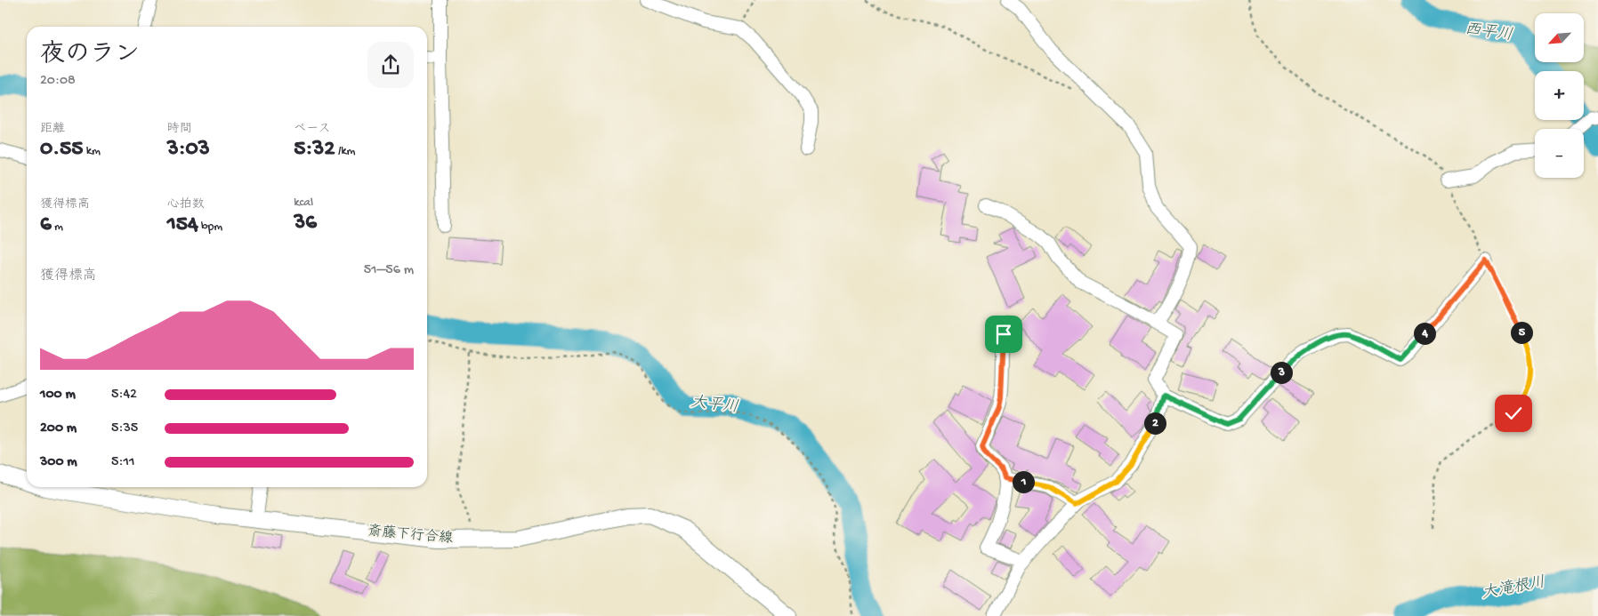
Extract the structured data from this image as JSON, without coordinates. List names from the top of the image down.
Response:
{
  "streets": {
    "main road": ["斎藤下行合線"]
  },
  "water": ["西平川", "大平川", "大滝根川"],
  "north": "bottom left",
  "page": {
    "map_buttons": ["+", "−"],
    "heading": ["夜のラン", "20:08"],
    "stats": [
      ["距離", "0.55 km"],
      ["時間", "3:03"],
      ["ペース", "5:32 /km"],
      ["獲得標高", "6 m"],
      ["心拍数", "154 bpm"],
      ["kcal", "36"]
    ],
    "chart": ["獲得標高", "51–56 m"],
    "pins": [
      "5",
      "4",
      "3",
      "2",
      "1"
    ],
    "list": [
      {
        "name": "100 m",
        "note": "5:42"
      },
      {
        "name": "200 m",
        "note": "5:35"
      },
      {
        "name": "300 m",
        "note": "5:11"
      }
    ]
  }
}
